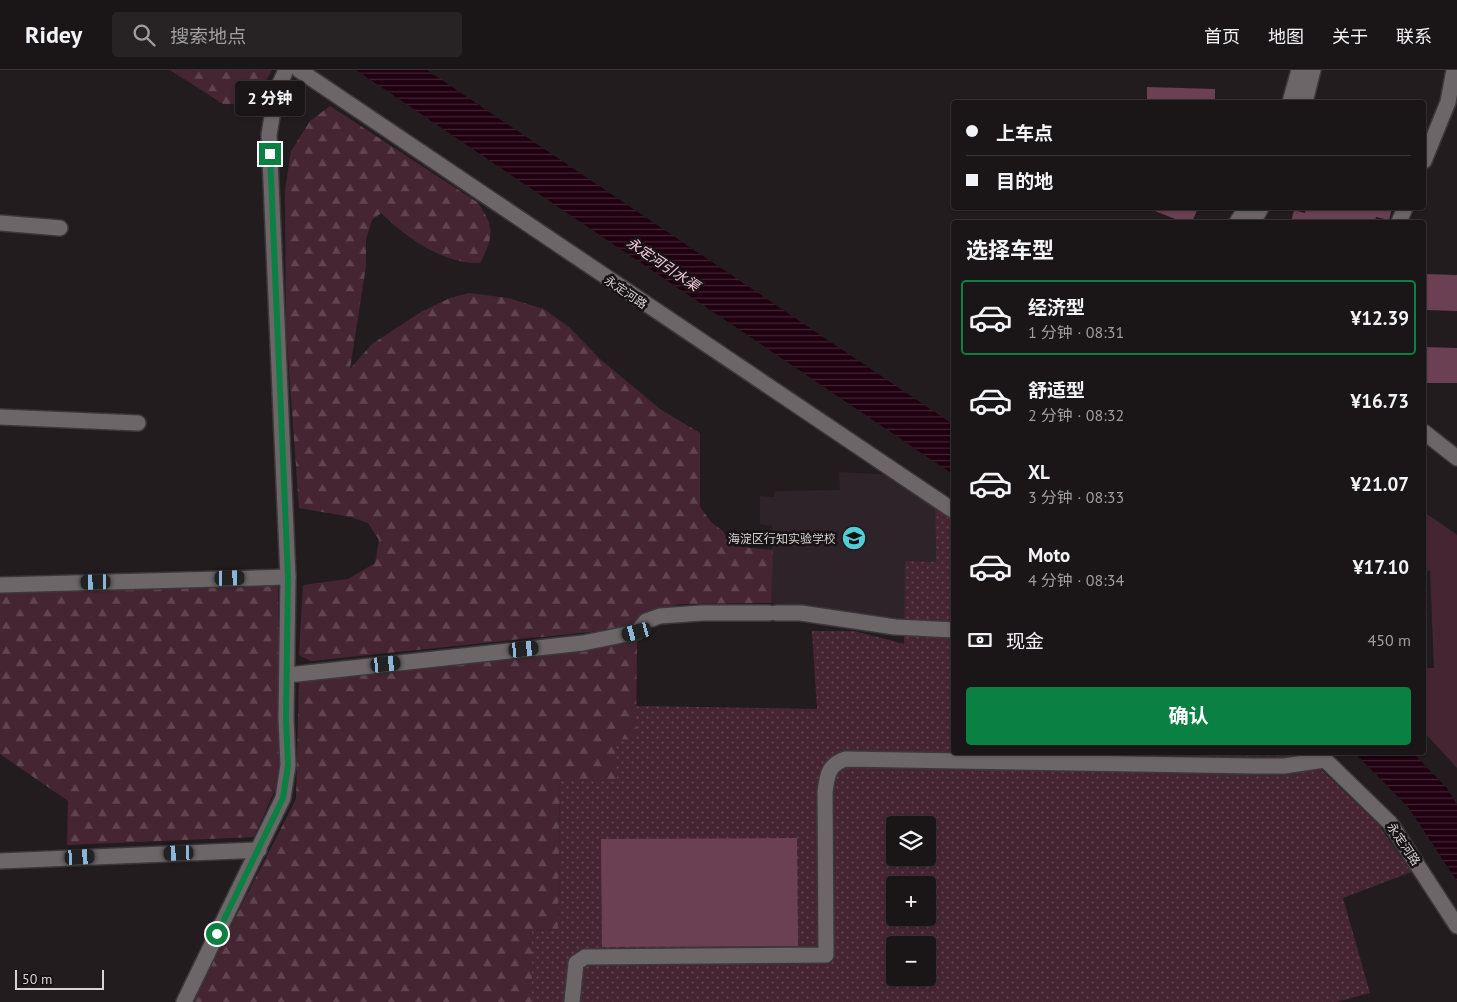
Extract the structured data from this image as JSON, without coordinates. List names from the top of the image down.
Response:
{
  "streets": {
    "street": ["永定河路"]
  },
  "water": ["永定河引水渠"],
  "places": {
    "school or university": ["海淀区行知实验学校"]
  },
  "scale_bar": "50 m",
  "page": {
    "header": "Ridey",
    "search": "搜索地点",
    "nav": [
      "首页",
      "地图",
      "关于",
      "联系"
    ],
    "bubble": "2 分钟",
    "banner": ["上车点", "目的地"],
    "heading": "选择车型",
    "list": [
      {
        "name": "经济型",
        "note": "1 分钟 · 08:31",
        "value": "¥12.39"
      },
      {
        "name": "舒适型",
        "note": "2 分钟 · 08:32",
        "value": "¥16.73"
      },
      {
        "name": "XL",
        "note": "3 分钟 · 08:33",
        "value": "¥21.07"
      },
      {
        "name": "Moto",
        "note": "4 分钟 · 08:34",
        "value": "¥17.10"
      }
    ],
    "pay": ["现金", "450 m"],
    "buttons": "确认",
    "map_buttons": ["+", "−"],
    "scale": "50 m"
  }
}
